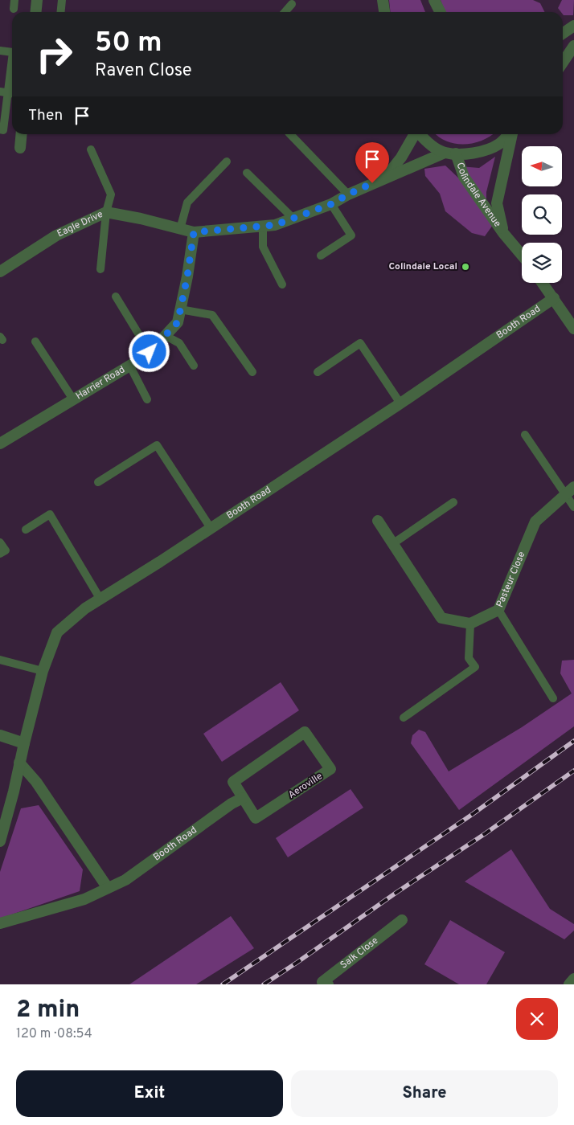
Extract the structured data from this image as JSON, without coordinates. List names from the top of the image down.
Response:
{
  "streets": {
    "street": [
      "Colindale Avenue",
      "Eagle Drive",
      "Booth Road",
      "Harrier Road",
      "Pasteur Close",
      "Aeroville",
      "Salk Close"
    ]
  },
  "crossings": [
    ["Colindale Avenue", "Eagle Drive"],
    ["Eagle Drive", "Harrier Road"],
    ["Booth Road", "Aeroville"]
  ],
  "places": ["Colindale Local"],
  "north": "left",
  "page": {
    "turn": ["50 m", "Raven Close"],
    "then": "Then",
    "heading": ["2 min", "120 m · 08:54"],
    "buttons": ["Exit", "Share"]
  }
}
